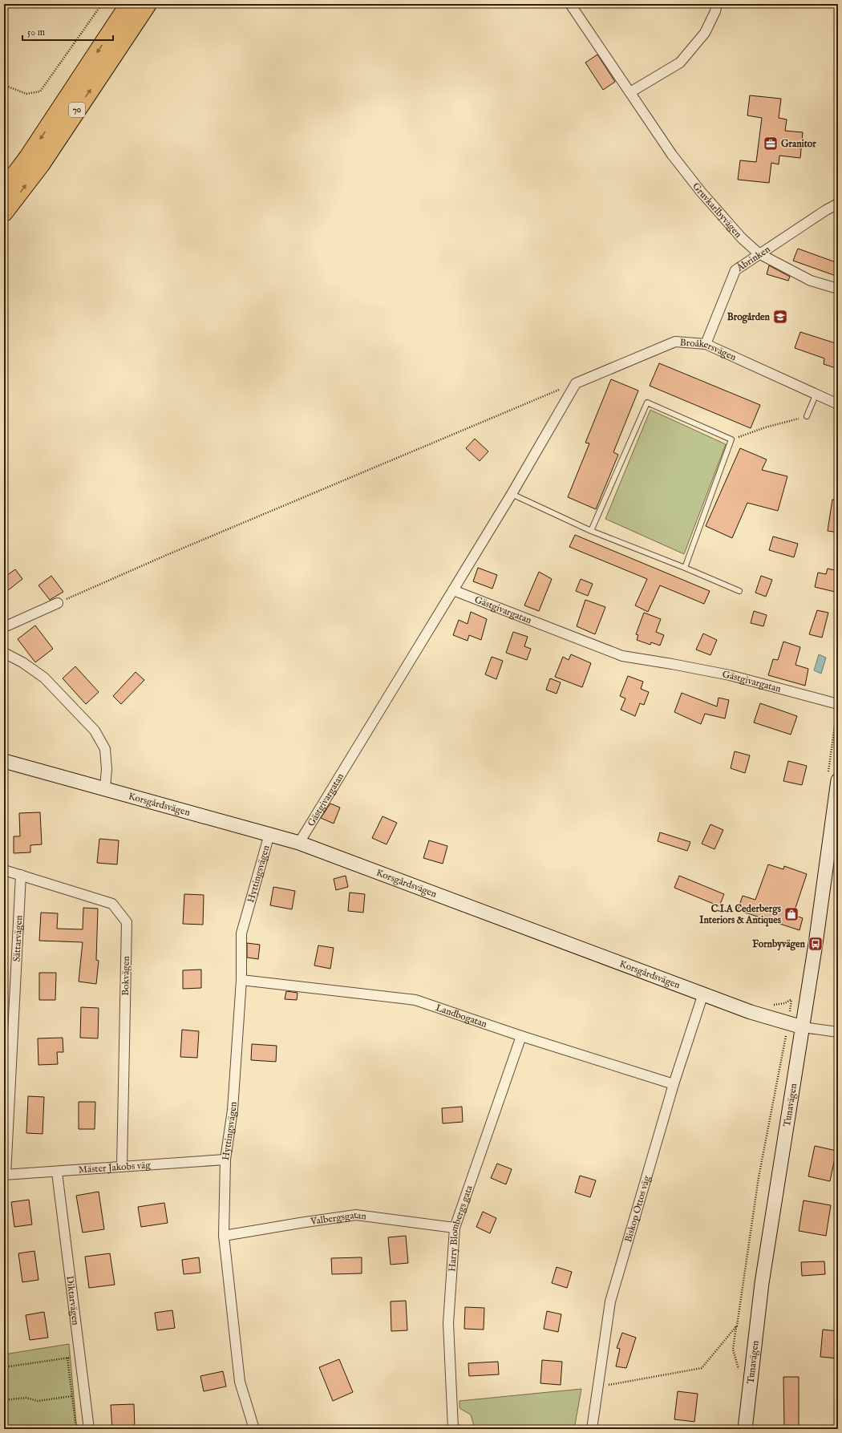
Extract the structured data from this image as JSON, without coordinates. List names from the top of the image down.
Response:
{
  "streets": {
    "highway": ["70"],
    "street": [
      "Gruvkarlbyvägen",
      "Åbrinken",
      "Broåkersvägen",
      "Gästgivargatan",
      "Korsgårdsvägen",
      "Hyttingsvägen",
      "Sättarvägen",
      "Bokvägen",
      "Landbogatan",
      "Tunavägen",
      "Mäster Jakobs väg",
      "Biskop Ottos väg",
      "Valbergsgatan",
      "Harry Blombergs gata",
      "Diktarvägen"
    ]
  },
  "crossings": [
    ["Gruvkarlbyvägen", "Åbrinken"],
    ["Åbrinken", "Broåkersvägen"],
    ["Gästgivargatan", "Korsgårdsvägen"],
    ["Korsgårdsvägen", "Hyttingsvägen"],
    ["Korsgårdsvägen", "Tunavägen"],
    ["Korsgårdsvägen", "Biskop Ottos väg"],
    ["Hyttingsvägen", "Landbogatan"],
    ["Hyttingsvägen", "Mäster Jakobs väg"],
    ["Hyttingsvägen", "Valbergsgatan"],
    ["Sättarvägen", "Bokvägen"],
    ["Sättarvägen", "Mäster Jakobs väg"],
    ["Bokvägen", "Mäster Jakobs väg"],
    ["Landbogatan", "Biskop Ottos väg"],
    ["Landbogatan", "Harry Blombergs gata"],
    ["Mäster Jakobs väg", "Diktarvägen"],
    ["Valbergsgatan", "Harry Blombergs gata"]
  ],
  "places": {
    "office": ["Granitor"],
    "school or university": ["Brogården"],
    "shop": ["C.I.A Cederbergs Interiors & Antiques"],
    "bus stop": ["Fornbyvägen"]
  },
  "scale_bar": "50 m"
}
